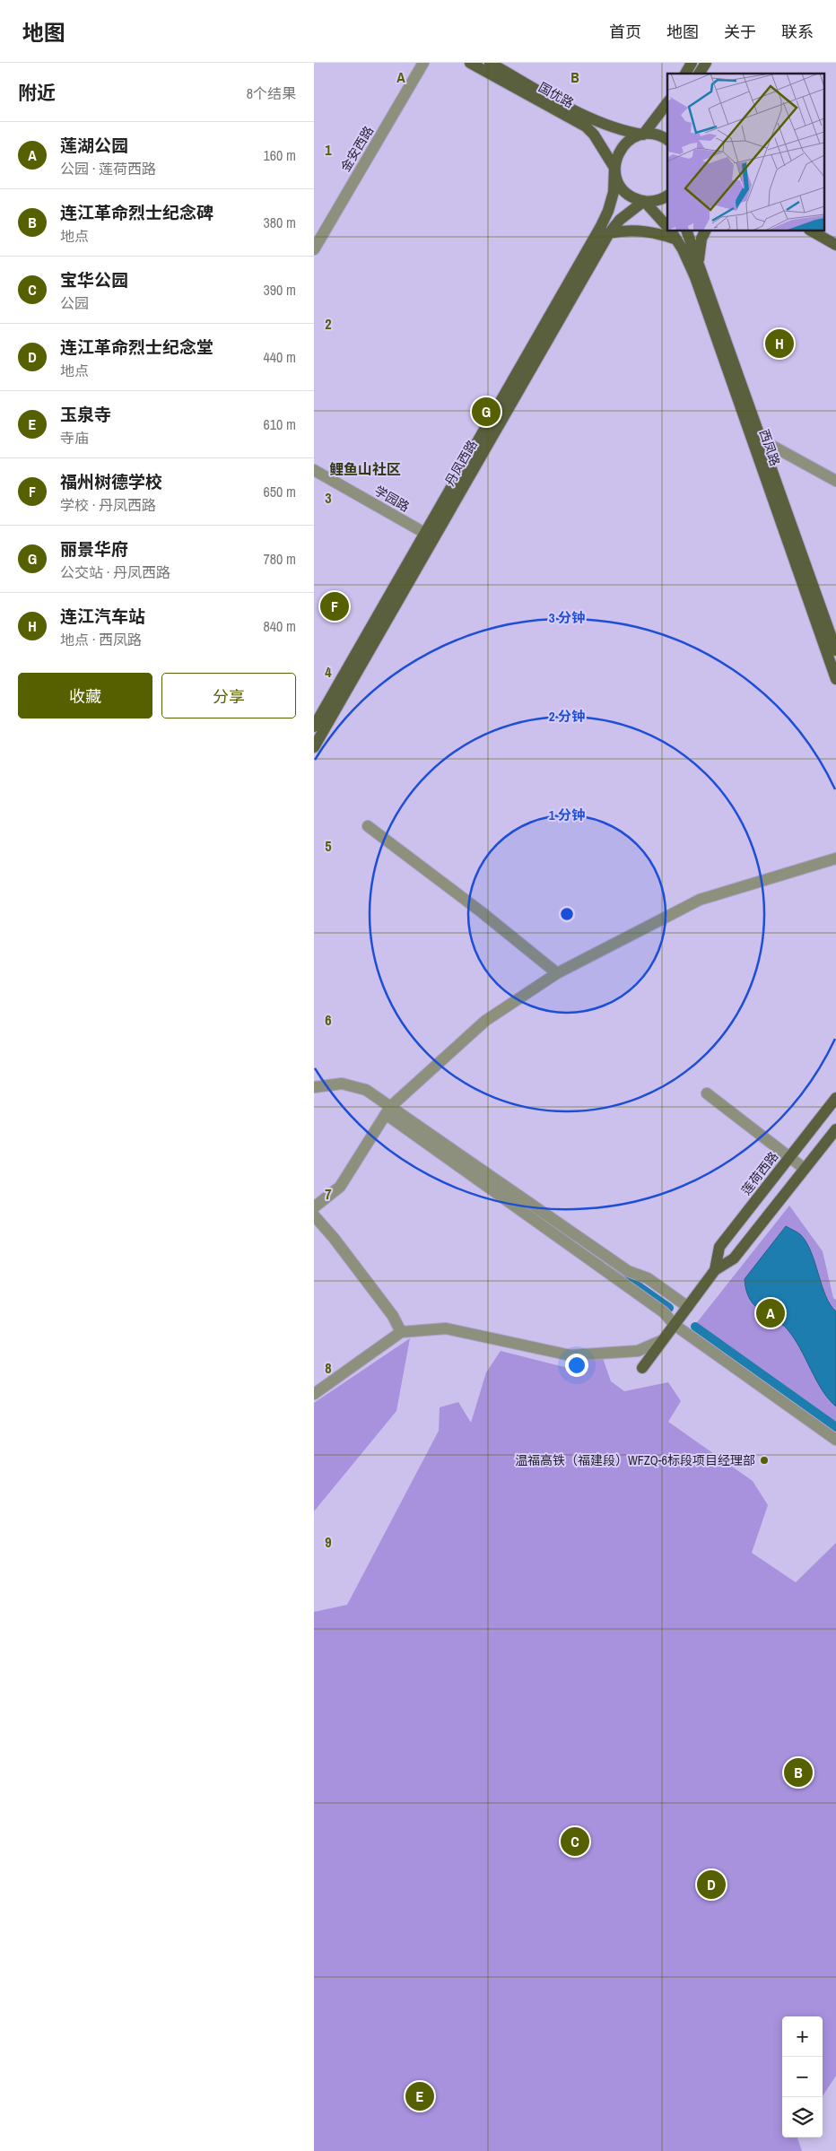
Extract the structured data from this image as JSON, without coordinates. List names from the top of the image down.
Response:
{
  "streets": {
    "main road": [
      "国优路",
      "西凤路",
      "丹凤西路",
      "莲荷西路"
    ],
    "street": ["金安西路", "学园路"]
  },
  "crossings": [
    ["国优路", "西凤路"],
    ["国优路", "丹凤西路"],
    ["西凤路", "丹凤西路"],
    ["丹凤西路", "学园路"]
  ],
  "districts": ["鲤鱼山社区"],
  "places": ["温福高铁（福建段）WFZQ-6标段项目经理部"],
  "page": {
    "header": "地图",
    "nav": [
      "首页",
      "地图",
      "关于",
      "联系"
    ],
    "heading": ["附近", "8个结果"],
    "list": [
      {
        "mark": "A",
        "name": "莲湖公园",
        "note": "公园 · 莲荷西路",
        "value": "160 m"
      },
      {
        "mark": "B",
        "name": "连江革命烈士纪念碑",
        "note": "地点",
        "value": "380 m"
      },
      {
        "mark": "C",
        "name": "宝华公园",
        "note": "公园",
        "value": "390 m"
      },
      {
        "mark": "D",
        "name": "连江革命烈士纪念堂",
        "note": "地点",
        "value": "440 m"
      },
      {
        "mark": "E",
        "name": "玉泉寺",
        "note": "寺庙",
        "value": "610 m"
      },
      {
        "mark": "F",
        "name": "福州树德学校",
        "note": "学校 · 丹凤西路",
        "value": "650 m"
      },
      {
        "mark": "G",
        "name": "丽景华府",
        "note": "公交站 · 丹凤西路",
        "value": "780 m"
      },
      {
        "mark": "H",
        "name": "连江汽车站",
        "note": "地点 · 西凤路",
        "value": "840 m"
      }
    ],
    "pins": [
      "H",
      "G",
      "F",
      "A",
      "B",
      "C",
      "D",
      "E"
    ],
    "buttons": ["收藏", "分享"],
    "map_buttons": ["+", "−"]
  },
  "grid": {
    "columns": ["A", "B"],
    "rows": [
      "1",
      "2",
      "3",
      "4",
      "5",
      "6",
      "7",
      "8",
      "9"
    ]
  },
  "rings": ["3 分钟", "2 分钟", "1 分钟"]
}
